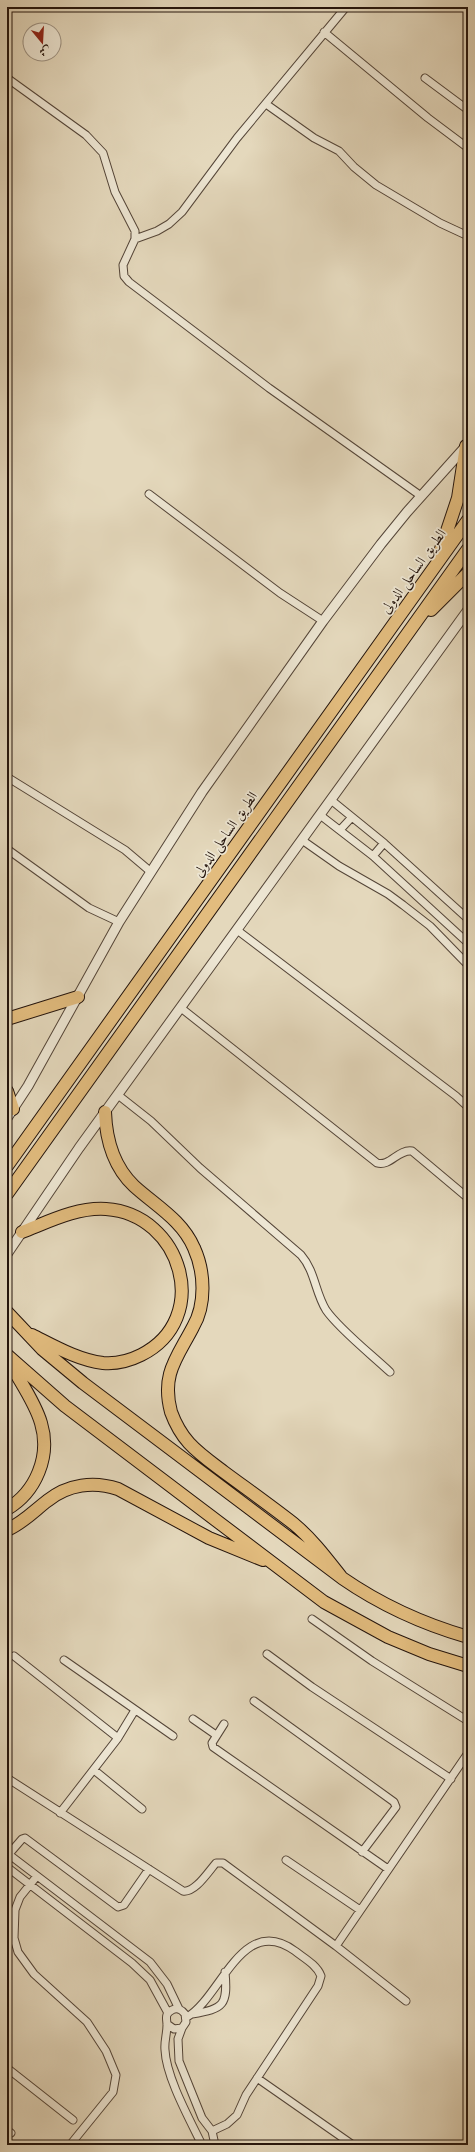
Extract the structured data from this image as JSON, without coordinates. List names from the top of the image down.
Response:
{
  "streets": {
    "main road": ["الطريق الساحلى الدولى"]
  },
  "north": "bottom"
}
